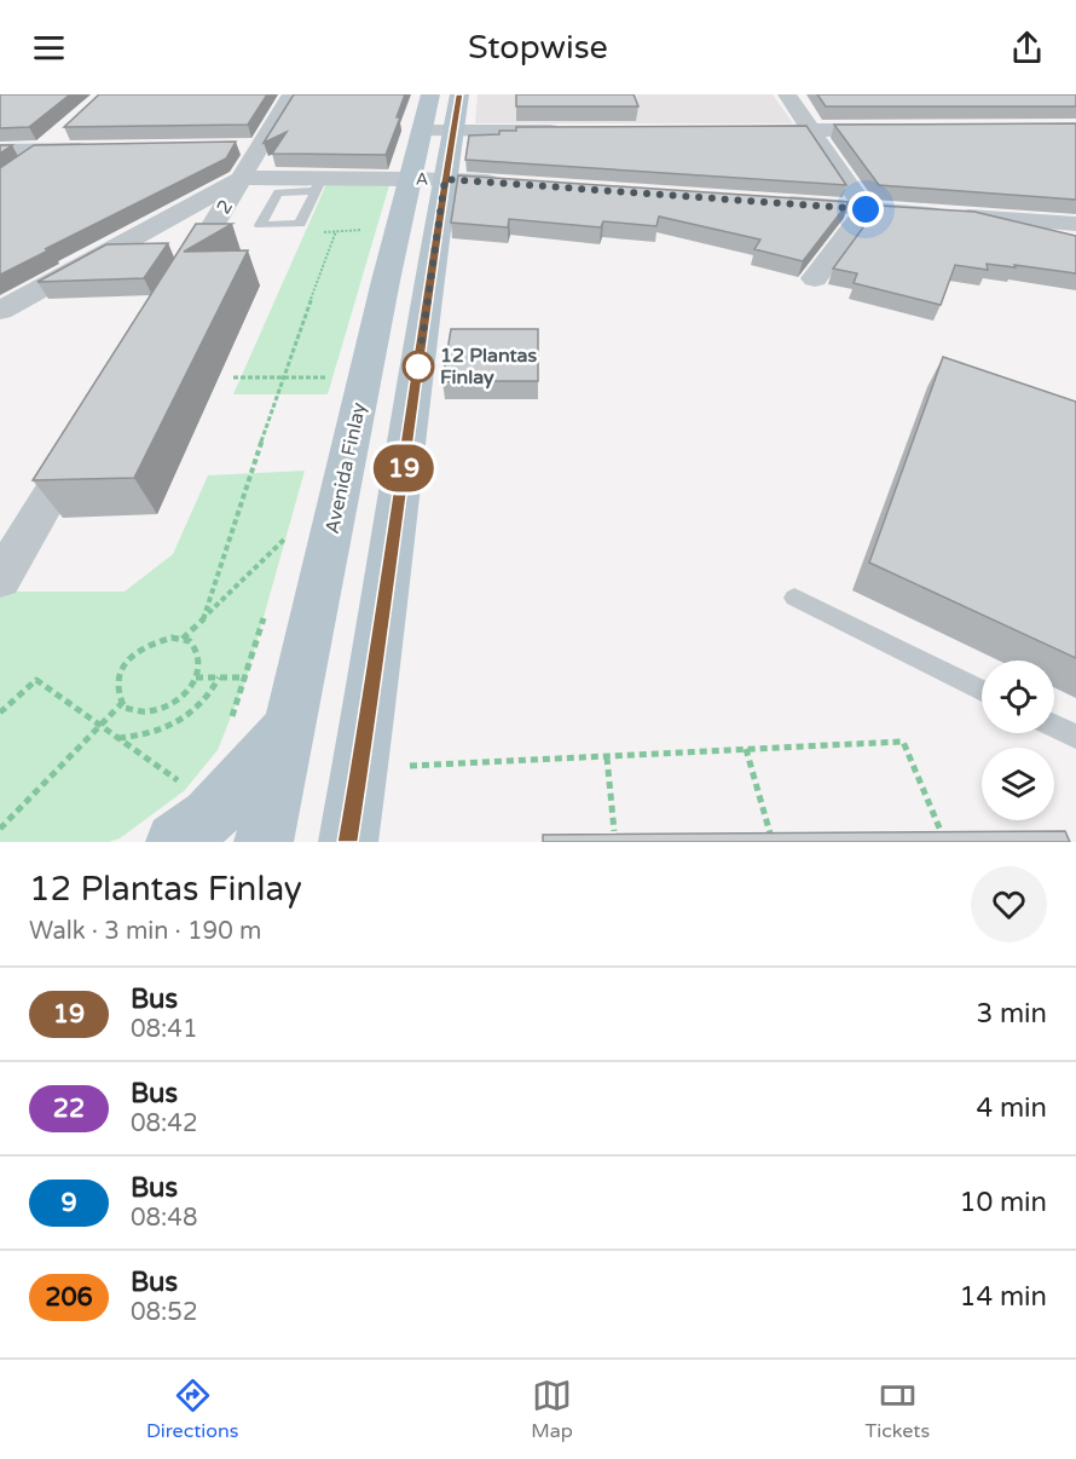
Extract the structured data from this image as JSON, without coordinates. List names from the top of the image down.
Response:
{
  "streets": {
    "main road": ["Avenida Finlay"],
    "street": ["A", "2"]
  },
  "crossings": [
    ["A", "2"],
    ["A", "Avenida Finlay"]
  ],
  "places": ["12 Plantas Finlay"],
  "lines": ["bus line 19"],
  "page": {
    "header": "Stopwise",
    "on_map": "19",
    "heading": ["12 Plantas Finlay", "Walk · 3 min · 190 m"],
    "list": [
      {
        "mark": "19",
        "name": "Bus",
        "note": "08:41",
        "value": "3 min"
      },
      {
        "mark": "22",
        "name": "Bus",
        "note": "08:42",
        "value": "4 min"
      },
      {
        "mark": "9",
        "name": "Bus",
        "note": "08:48",
        "value": "10 min"
      },
      {
        "mark": "206",
        "name": "Bus",
        "note": "08:52",
        "value": "14 min"
      }
    ],
    "tabs": ["Directions", "Map", "Tickets"]
  }
}
